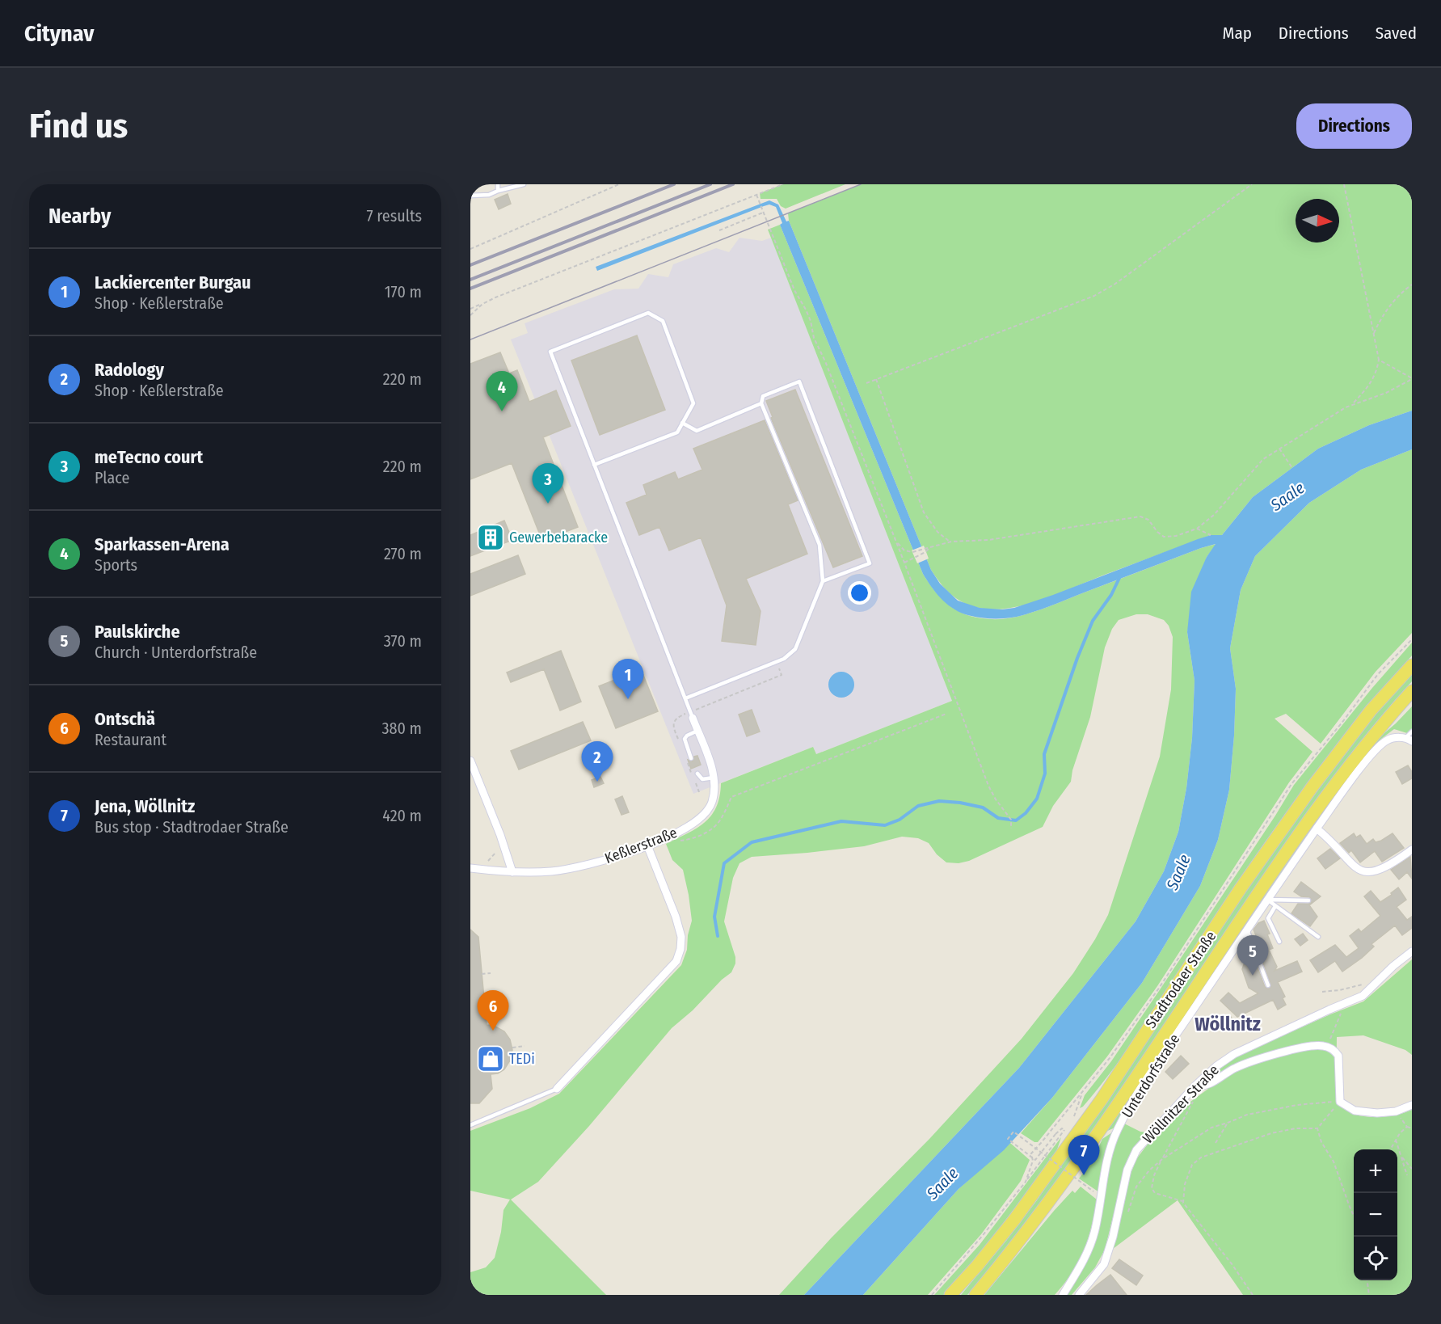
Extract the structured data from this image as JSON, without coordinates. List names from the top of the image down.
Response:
{
  "streets": {
    "main road": ["Stadtrodaer Straße"],
    "street": ["Keßlerstraße", "Unterdorfstraße", "Wöllnitzer Straße"]
  },
  "districts": ["Wöllnitz"],
  "water": ["Saale"],
  "places": {
    "building": ["Gewerbebaracke"],
    "shop": ["TEDi"]
  },
  "north": "right",
  "page": {
    "header": "Citynav",
    "nav": ["Map", "Directions", "Saved"],
    "buttons": "Directions",
    "title": "Find us",
    "heading": ["Nearby", "7 results"],
    "list": [
      {
        "mark": "1",
        "name": "Lackiercenter Burgau",
        "note": "Shop · Keßlerstraße",
        "value": "170 m"
      },
      {
        "mark": "2",
        "name": "Radology",
        "note": "Shop · Keßlerstraße",
        "value": "220 m"
      },
      {
        "mark": "3",
        "name": "meTecno court",
        "note": "Place",
        "value": "220 m"
      },
      {
        "mark": "4",
        "name": "Sparkassen-Arena",
        "note": "Sports",
        "value": "270 m"
      },
      {
        "mark": "5",
        "name": "Paulskirche",
        "note": "Church · Unterdorfstraße",
        "value": "370 m"
      },
      {
        "mark": "6",
        "name": "Ontschä",
        "note": "Restaurant",
        "value": "380 m"
      },
      {
        "mark": "7",
        "name": "Jena, Wöllnitz",
        "note": "Bus stop · Stadtrodaer Straße",
        "value": "420 m"
      }
    ],
    "pins": [
      "4",
      "3",
      "1",
      "2",
      "5",
      "6",
      "7"
    ],
    "map_buttons": ["+", "−"]
  }
}
